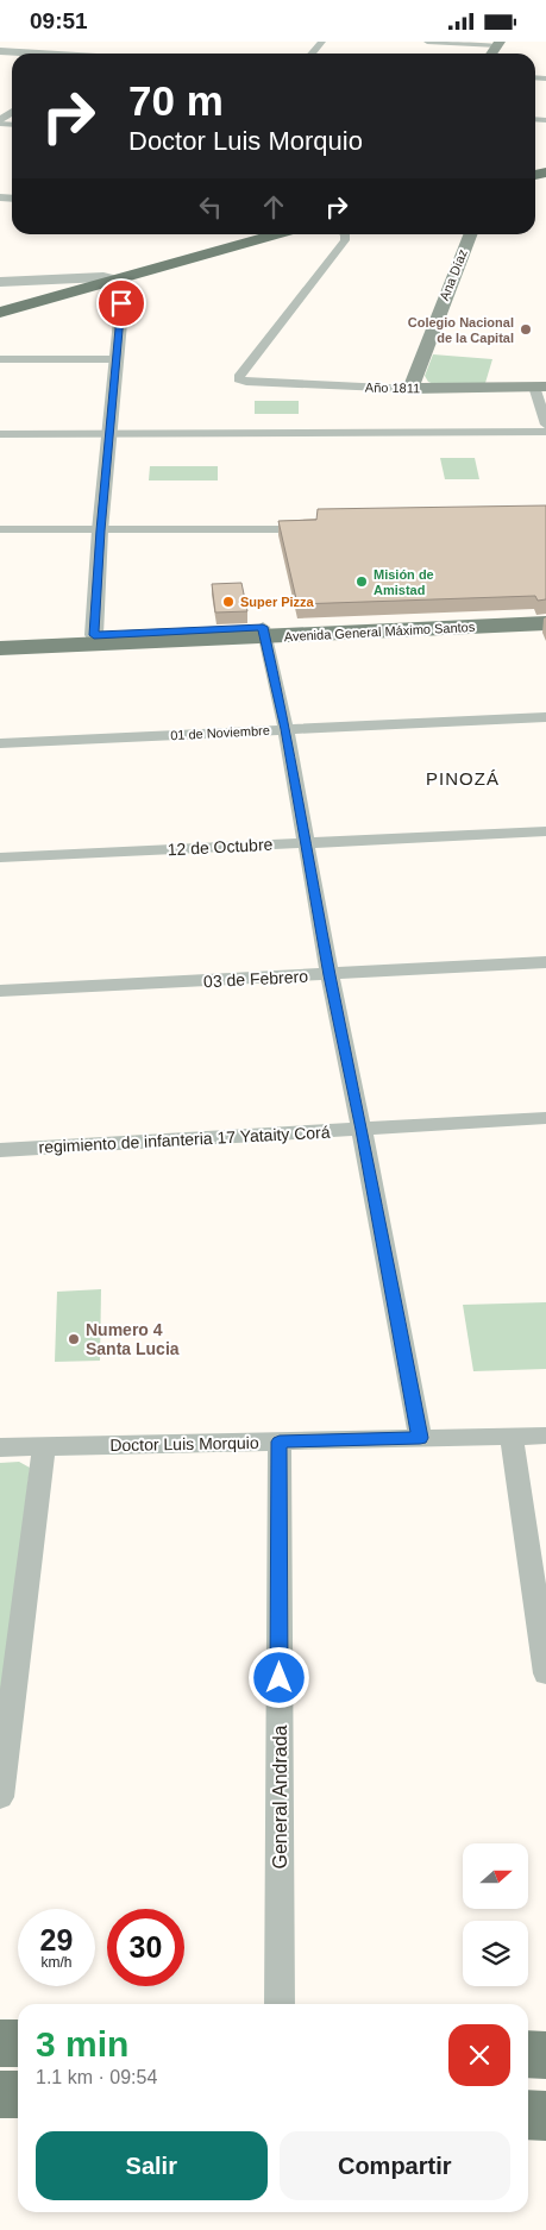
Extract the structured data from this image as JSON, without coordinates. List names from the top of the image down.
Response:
{
  "streets": {
    "main road": ["Ana Díaz", "Año 1811", "Avenida General Máximo Santos"],
    "street": [
      "01 de Noviembre",
      "12 de Octubre",
      "03 de Febrero",
      "regimiento de infanteria 17 Yataity Corá",
      "Doctor Luis Morquio",
      "General Andrada"
    ]
  },
  "crossings": [
    ["Ana Díaz", "Año 1811"],
    ["Doctor Luis Morquio", "General Andrada"]
  ],
  "districts": ["PINOZÁ"],
  "places": [
    "Colegio Nacional de la Capital",
    "Misión de Amistad",
    "Super Pizza",
    "Numero 4 Santa Lucia"
  ],
  "north": "right",
  "page": {
    "status": "09:51",
    "turn": ["70 m", "Doctor Luis Morquio"],
    "speed": "29 km/h",
    "limit": "30",
    "heading": ["3 min", "1.1 km · 09:54"],
    "buttons": ["Salir", "Compartir"]
  }
}
